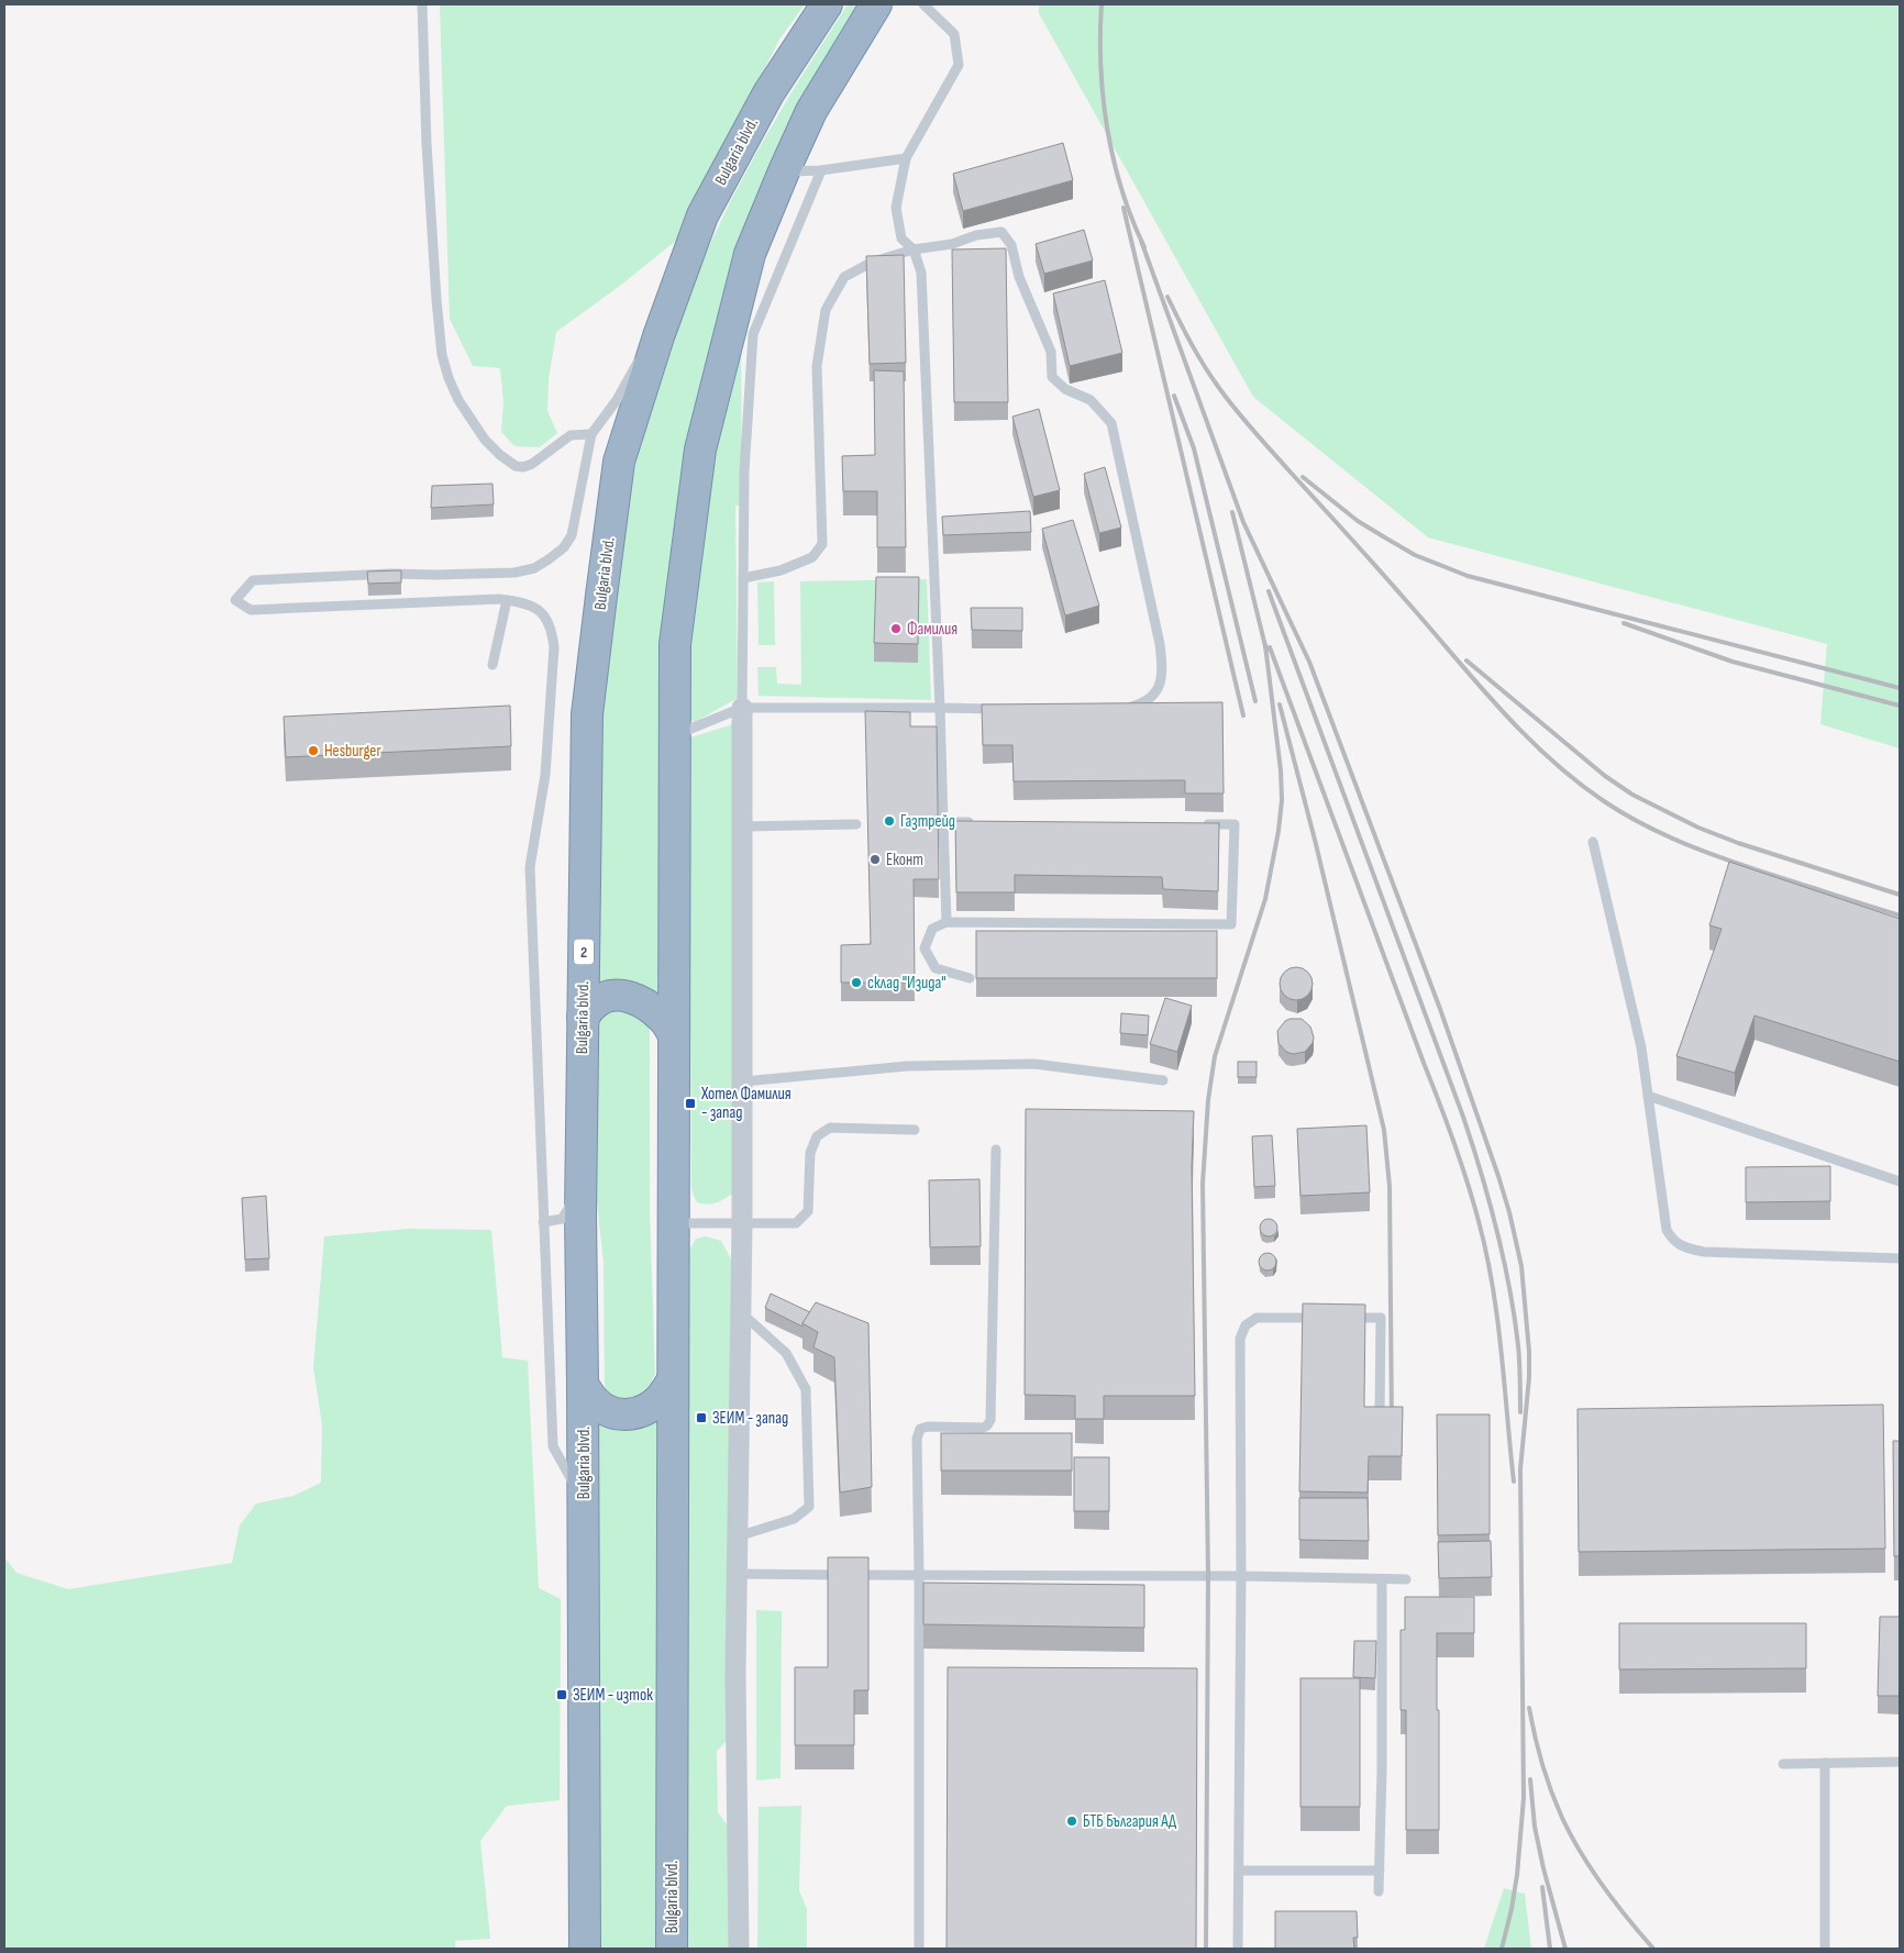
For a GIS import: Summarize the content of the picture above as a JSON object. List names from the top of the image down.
{
  "streets": {
    "highway": ["Bulgaria blvd.", "2"]
  },
  "places": {
    "other": [
      "Фамилия",
      "Hesburger",
      "Газтрейд",
      "Еконт",
      "склад \"Изида\"",
      "БТБ България АД"
    ],
    "transit": ["Хотел Фамилия - запад", "ЗЕИМ - запад", "ЗЕИМ - изток"]
  }
}
